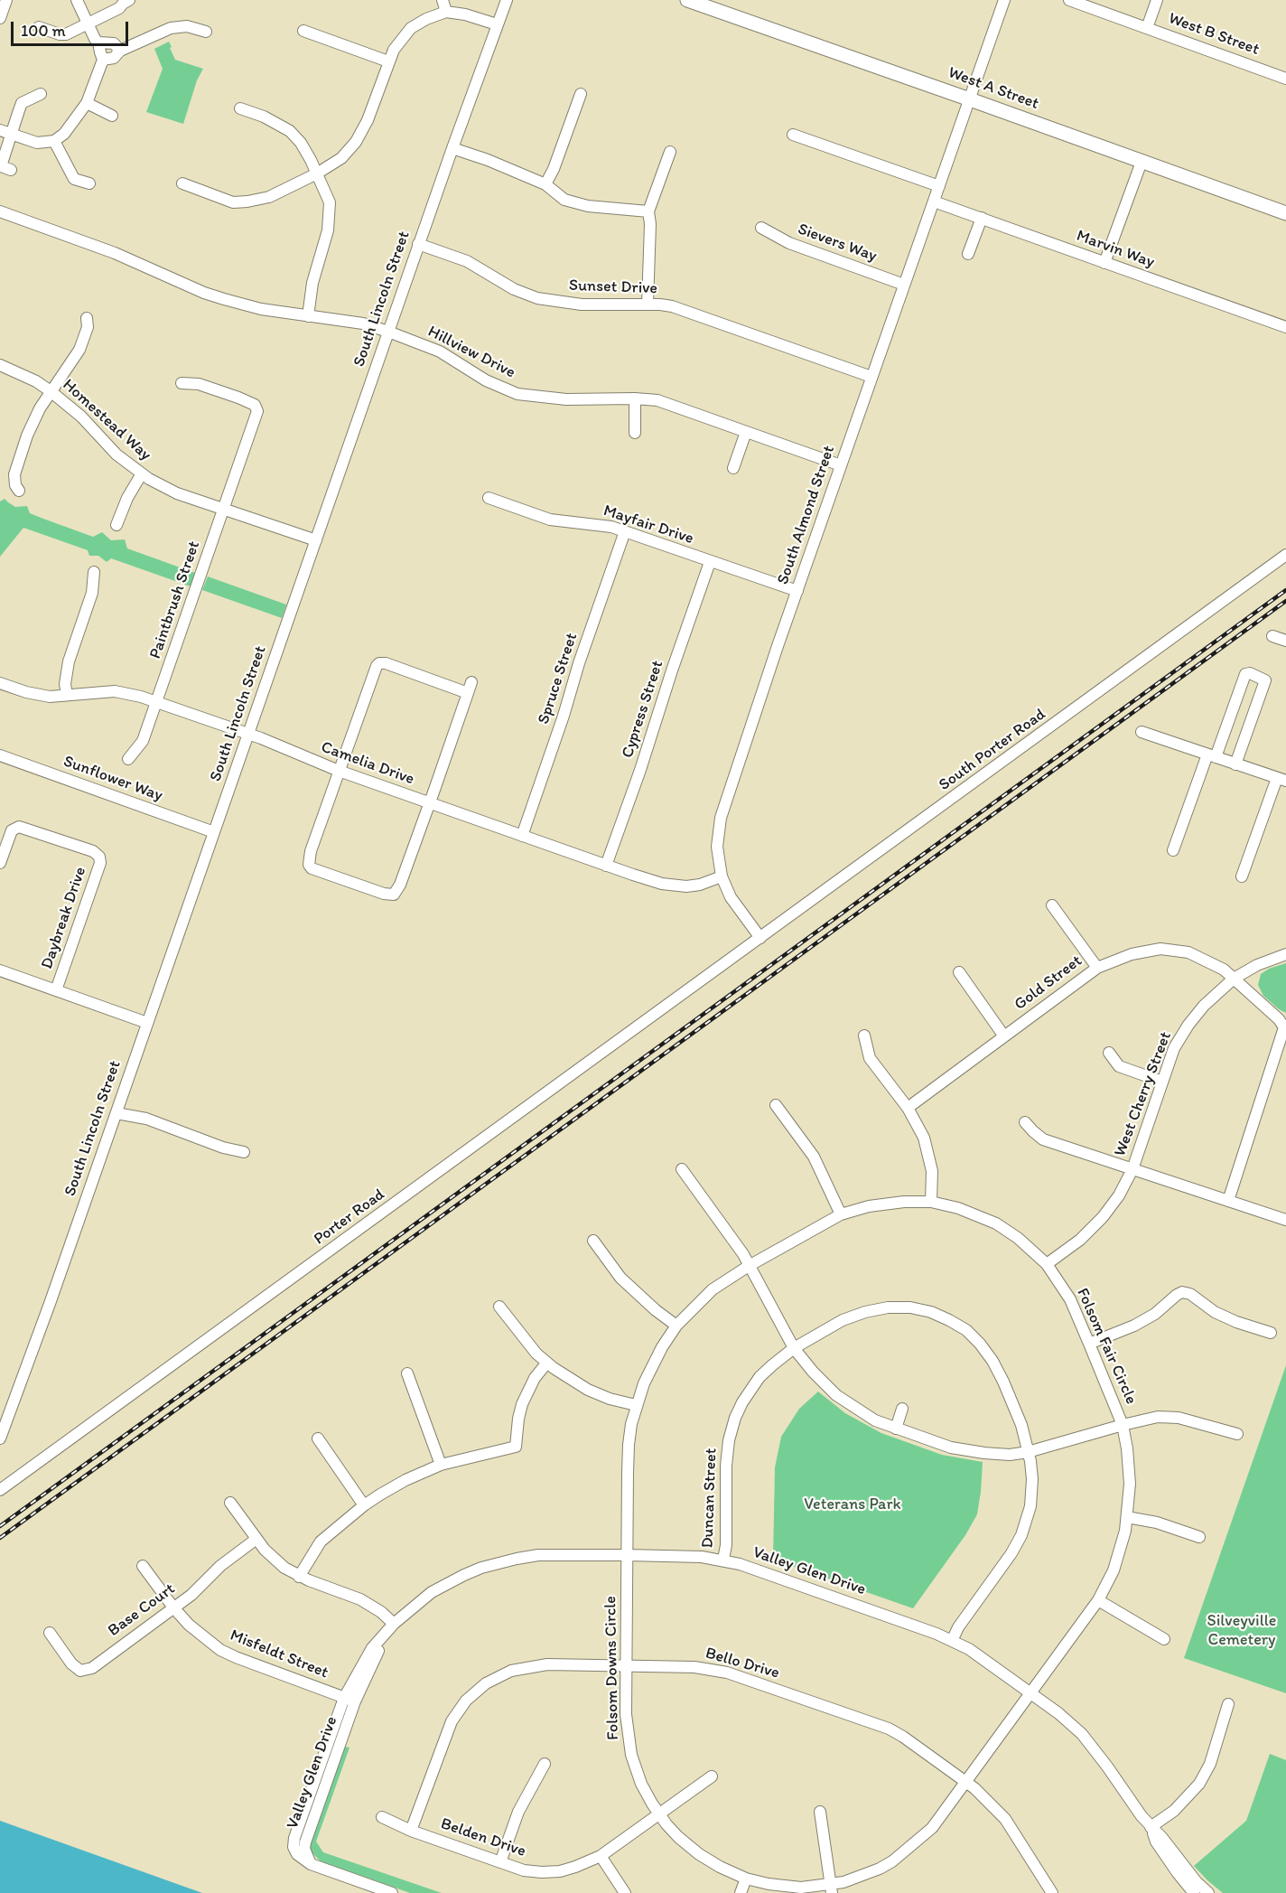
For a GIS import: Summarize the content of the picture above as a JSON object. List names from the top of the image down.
{
  "streets": {
    "main road": ["West A Street"],
    "street": [
      "West B Street",
      "Sievers Way",
      "Marvin Way",
      "Sunset Drive",
      "South Lincoln Street",
      "Hillview Drive",
      "Homestead Way",
      "South Almond Street",
      "Mayfair Drive",
      "Paintbrush Street",
      "Spruce Street",
      "Cypress Street",
      "South Porter Road",
      "Camelia Drive",
      "Sunflower Way",
      "Daybreak Drive",
      "Gold Street",
      "West Cherry Street",
      "Porter Road",
      "Folsom Fair Circle",
      "Duncan Street",
      "Valley Glen Drive",
      "Base Court",
      "Misfeldt Street",
      "Bello Drive",
      "Folsom Downs Circle",
      "Belden Drive"
    ]
  },
  "crossings": [
    ["West A Street", "South Almond Street"],
    ["Sievers Way", "South Almond Street"],
    ["Marvin Way", "South Almond Street"],
    ["Sunset Drive", "South Lincoln Street"],
    ["Sunset Drive", "South Almond Street"],
    ["South Lincoln Street", "Hillview Drive"],
    ["South Lincoln Street", "Homestead Way"],
    ["South Lincoln Street", "Camelia Drive"],
    ["South Lincoln Street", "Sunflower Way"],
    ["Hillview Drive", "South Almond Street"],
    ["Homestead Way", "Paintbrush Street"],
    ["South Almond Street", "Mayfair Drive"],
    ["South Almond Street", "South Porter Road"],
    ["South Almond Street", "Camelia Drive"],
    ["Mayfair Drive", "Spruce Street"],
    ["Mayfair Drive", "Cypress Street"],
    ["Paintbrush Street", "Camelia Drive"],
    ["Spruce Street", "Camelia Drive"],
    ["Cypress Street", "Camelia Drive"],
    ["South Porter Road", "Porter Road"],
    ["Gold Street", "West Cherry Street"],
    ["West Cherry Street", "Folsom Fair Circle"],
    ["Folsom Fair Circle", "Valley Glen Drive"],
    ["Folsom Fair Circle", "Folsom Downs Circle"],
    ["Duncan Street", "Valley Glen Drive"],
    ["Valley Glen Drive", "Misfeldt Street"],
    ["Valley Glen Drive", "Folsom Downs Circle"],
    ["Base Court", "Misfeldt Street"],
    ["Bello Drive", "Folsom Downs Circle"],
    ["Bello Drive", "Belden Drive"],
    ["Folsom Downs Circle", "Belden Drive"]
  ],
  "parks": ["Veterans Park", "Silveyville Cemetery"],
  "scale_bar": "100 m"
}
